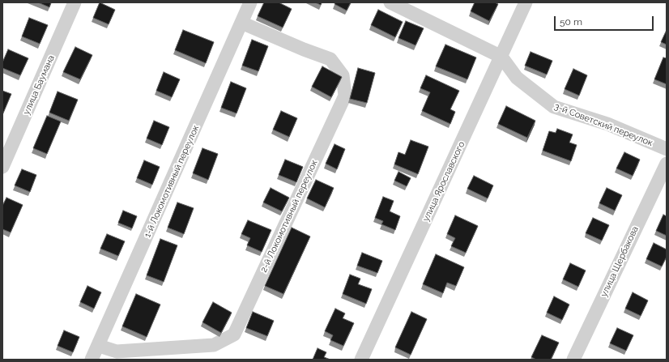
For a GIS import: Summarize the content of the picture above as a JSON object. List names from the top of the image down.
{
  "streets": {
    "street": [
      "улица Баумана",
      "3-й Советский переулок",
      "1-й Локомотивный переулок",
      "улица Ярославского",
      "2-й Локомотивный переулок",
      "улица Щербакова"
    ]
  },
  "crossings": [
    ["3-й Советский переулок", "улица Ярославского"],
    ["1-й Локомотивный переулок", "2-й Локомотивный переулок"]
  ],
  "scale_bar": "50 m"
}
